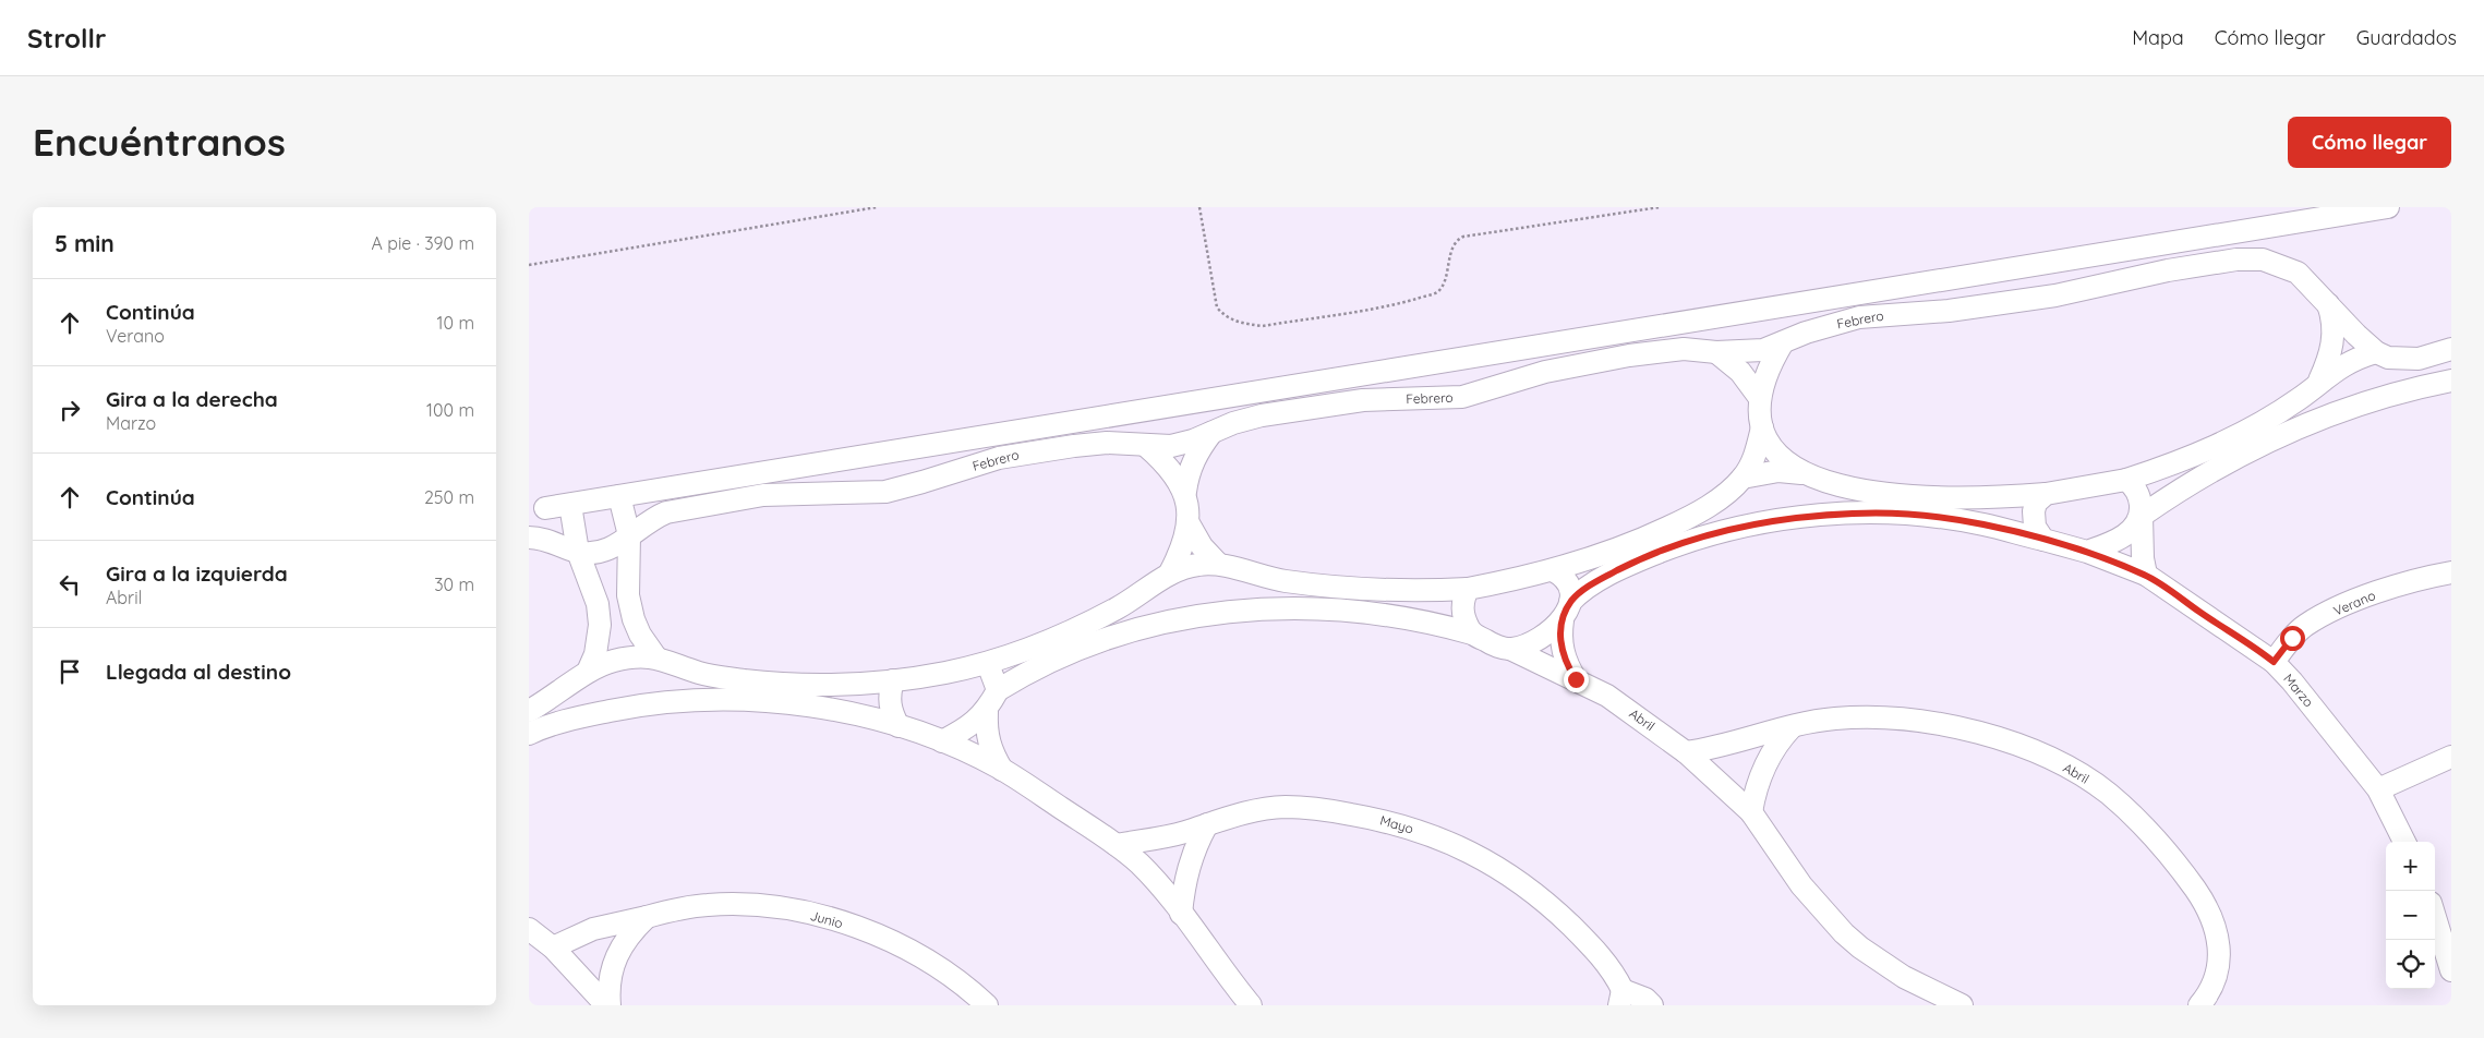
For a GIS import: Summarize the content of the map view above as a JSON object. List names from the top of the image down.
{
  "streets": {
    "street": [
      "Febrero",
      "Verano",
      "Marzo",
      "Abril",
      "Mayo",
      "Junio"
    ]
  },
  "crossings": [
    ["Verano", "Marzo"],
    ["Marzo", "Abril"]
  ],
  "page": {
    "header": "Strollr",
    "nav": ["Mapa", "Cómo llegar", "Guardados"],
    "buttons": "Cómo llegar",
    "title": "Encuéntranos",
    "heading": ["5 min", "A pie · 390 m"],
    "list": [
      ["Continúa", "Verano", "10 m"],
      ["Gira a la derecha", "Marzo", "100 m"],
      ["Continúa", "250 m"],
      ["Gira a la izquierda", "Abril", "30 m"],
      "Llegada al destino"
    ],
    "map_buttons": ["+", "−"]
  }
}
